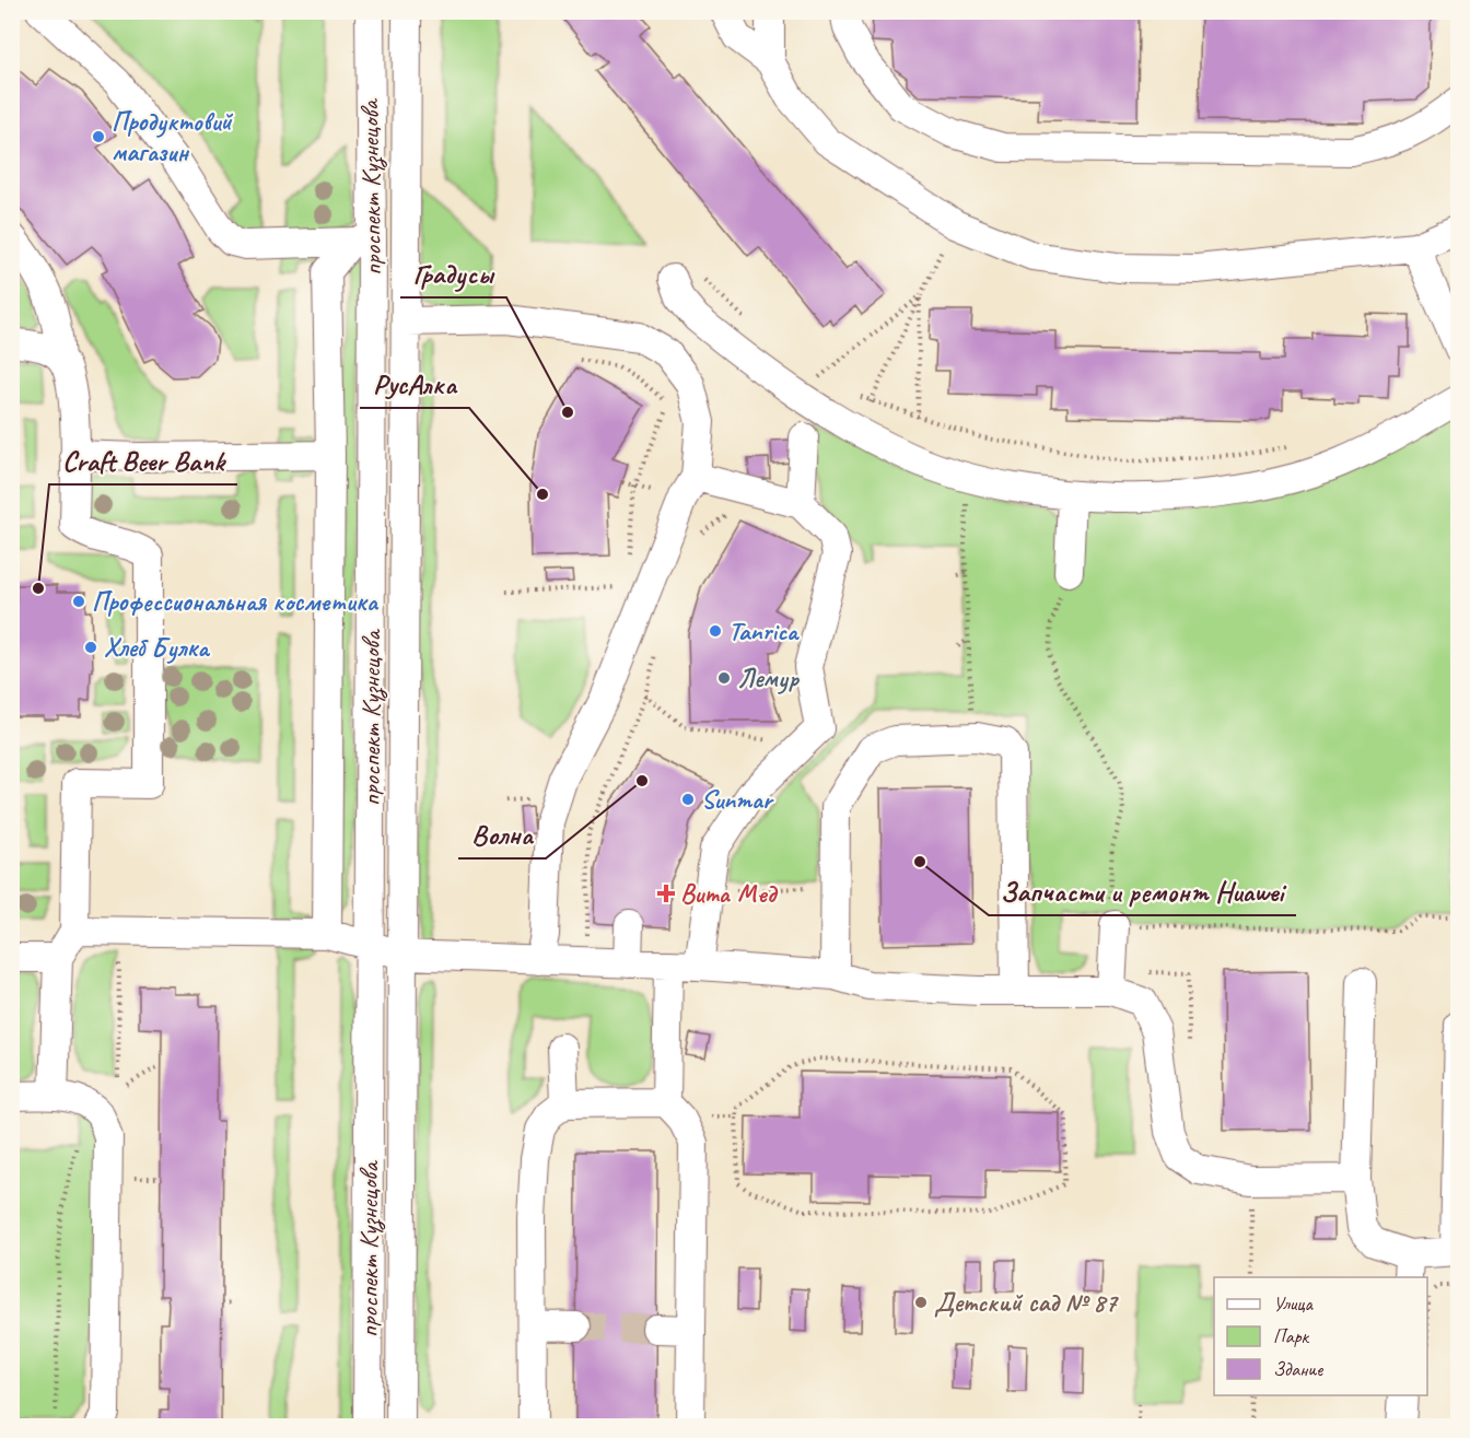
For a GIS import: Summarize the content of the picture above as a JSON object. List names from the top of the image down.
{
  "streets": {
    "street": ["проспект Кузнецова"]
  },
  "places": {
    "other": [
      "Продуктовий магазин",
      "Градусы",
      "РусАлка",
      "Craft Beer Bank",
      "Профессиональная косметика",
      "Tanrica",
      "Хлеб Булка",
      "Лемур",
      "Волна",
      "Sunmar",
      "Запчасти и ремонт Huawei",
      "Детский сад № 87"
    ],
    "health": ["Вита Мед"]
  },
  "legend": ["Улица", "Парк", "Здание"]
}
